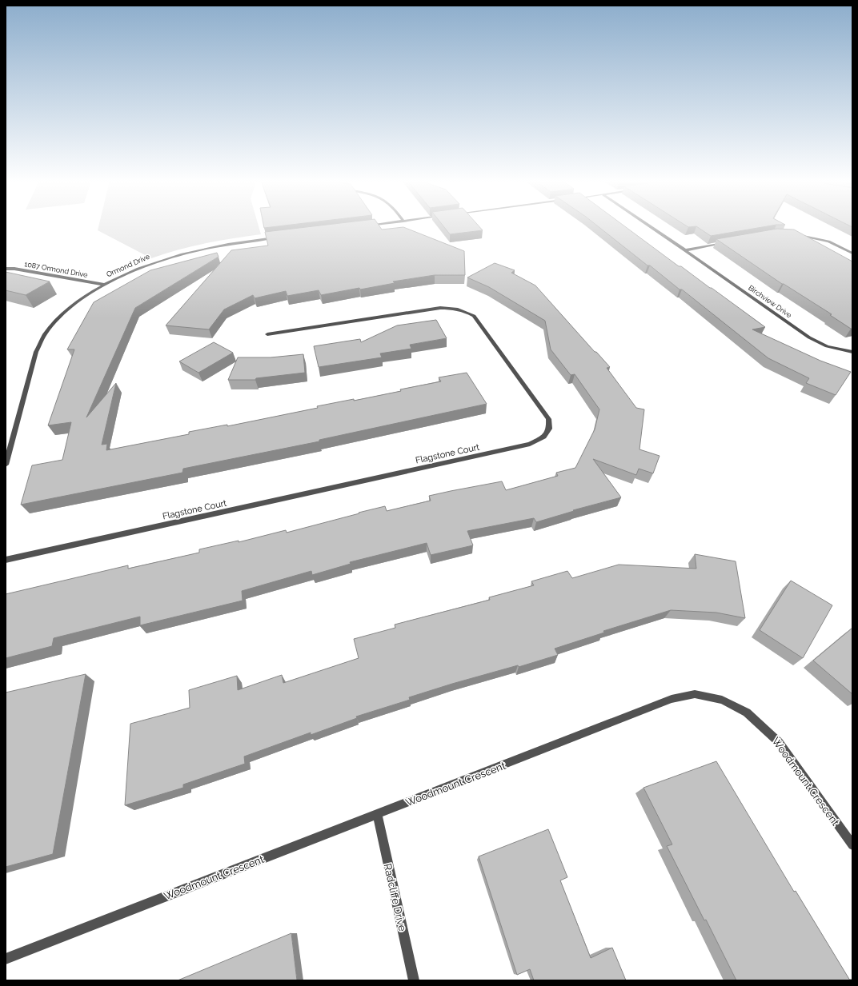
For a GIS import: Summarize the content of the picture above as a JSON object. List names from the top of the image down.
{
  "streets": {
    "street": [
      "Ormond Drive",
      "1087 Ormond Drive",
      "Birchview Drive",
      "Flagstone Court",
      "Woodmount Crescent",
      "Radcliffe Drive"
    ]
  },
  "crossings": [
    ["Ormond Drive", "1087 Ormond Drive"],
    ["Woodmount Crescent", "Radcliffe Drive"]
  ]
}
